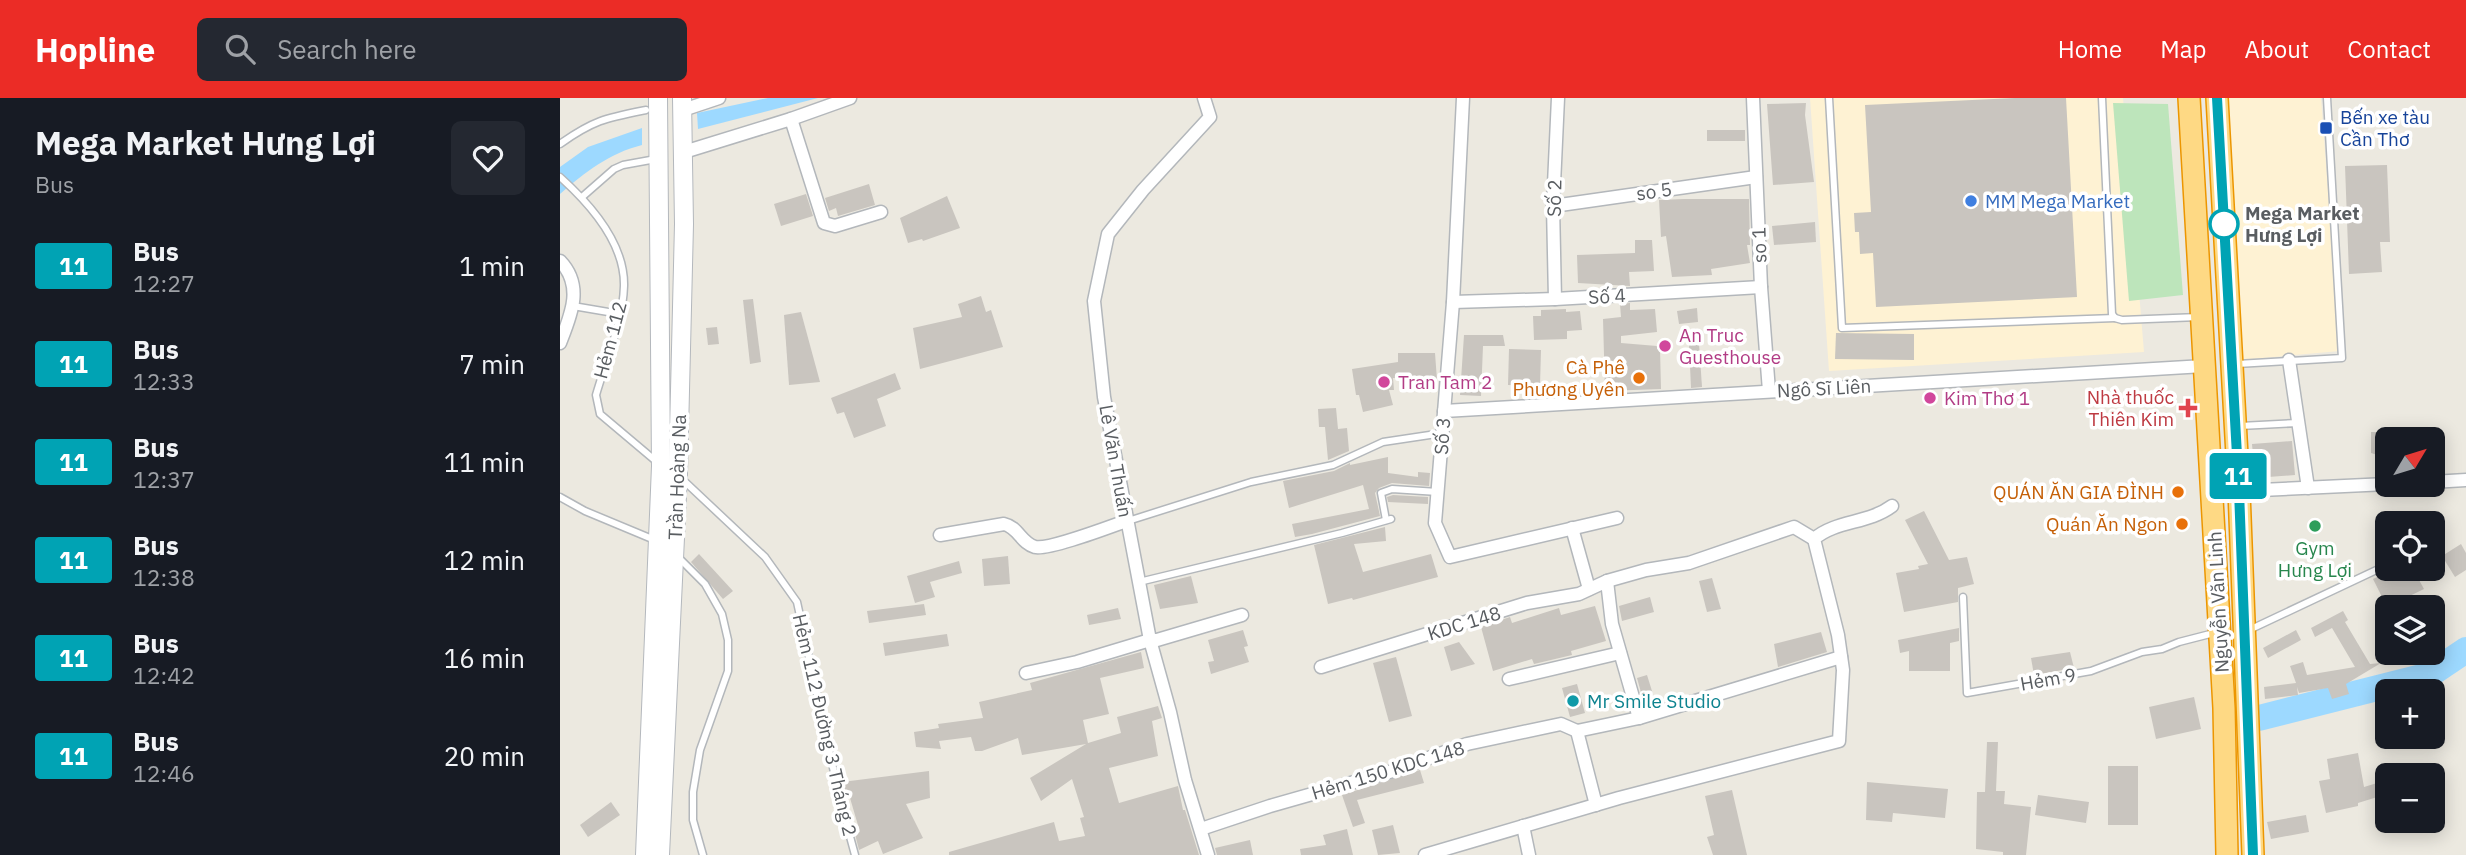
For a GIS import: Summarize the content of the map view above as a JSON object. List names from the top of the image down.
{
  "streets": {
    "highway": ["Nguyễn Văn Linh"],
    "main road": ["Trần Hoàng Na"],
    "street": [
      "so 5",
      "Số 2",
      "so 1",
      "Số 4",
      "Ngô Sĩ Liên",
      "Số 3",
      "Lê Văn Thuấn",
      "KDC 148",
      "Hẻm 150 KDC 148"
    ],
    "lane": ["Hẻm 112", "Hẻm 9", "Hẻm 112 Đường 3 Tháng 2"]
  },
  "crossings": [
    ["so 5", "Số 2"],
    ["so 5", "so 1"],
    ["Số 2", "Số 4"],
    ["so 1", "Số 4"],
    ["so 1", "Ngô Sĩ Liên"],
    ["Số 4", "Số 3"],
    ["Hẻm 112", "Trần Hoàng Na"],
    ["Hẻm 112", "Hẻm 112 Đường 3 Tháng 2"],
    ["Ngô Sĩ Liên", "Số 3"],
    ["Ngô Sĩ Liên", "Nguyễn Văn Linh"],
    ["Lê Văn Thuấn", "Hẻm 150 KDC 148"],
    ["Trần Hoàng Na", "Hẻm 112 Đường 3 Tháng 2"],
    ["Nguyễn Văn Linh", "Hẻm 9"]
  ],
  "places": {
    "transit": ["Bến xe tàu Cần Thơ"],
    "other": [
      "MM Mega Market",
      "Mega Market Hưng Lợi",
      "An Truc Guesthouse",
      "Cà Phê Phương Uyên",
      "Tran Tam 2",
      "Kim Thơ 1",
      "QUÁN ĂN GIA ĐÌNH",
      "Quán Ăn Ngon",
      "Gym Hưng Lợi",
      "Mr Smile Studio"
    ],
    "health": ["Nhà thuốc Thiên Kim"]
  },
  "lines": ["bus line 11"],
  "north": "top right",
  "page": {
    "header": "Hopline",
    "search": "Search here",
    "nav": [
      "Home",
      "Map",
      "About",
      "Contact"
    ],
    "heading": ["Mega Market Hưng Lợi", "Bus"],
    "on_map": "11",
    "list": [
      {
        "mark": "11",
        "name": "Bus",
        "note": "12:27",
        "value": "1 min"
      },
      {
        "mark": "11",
        "name": "Bus",
        "note": "12:33",
        "value": "7 min"
      },
      {
        "mark": "11",
        "name": "Bus",
        "note": "12:37",
        "value": "11 min"
      },
      {
        "mark": "11",
        "name": "Bus",
        "note": "12:38",
        "value": "12 min"
      },
      {
        "mark": "11",
        "name": "Bus",
        "note": "12:42",
        "value": "16 min"
      },
      {
        "mark": "11",
        "name": "Bus",
        "note": "12:46",
        "value": "20 min"
      }
    ],
    "map_buttons": ["+", "−"]
  }
}
